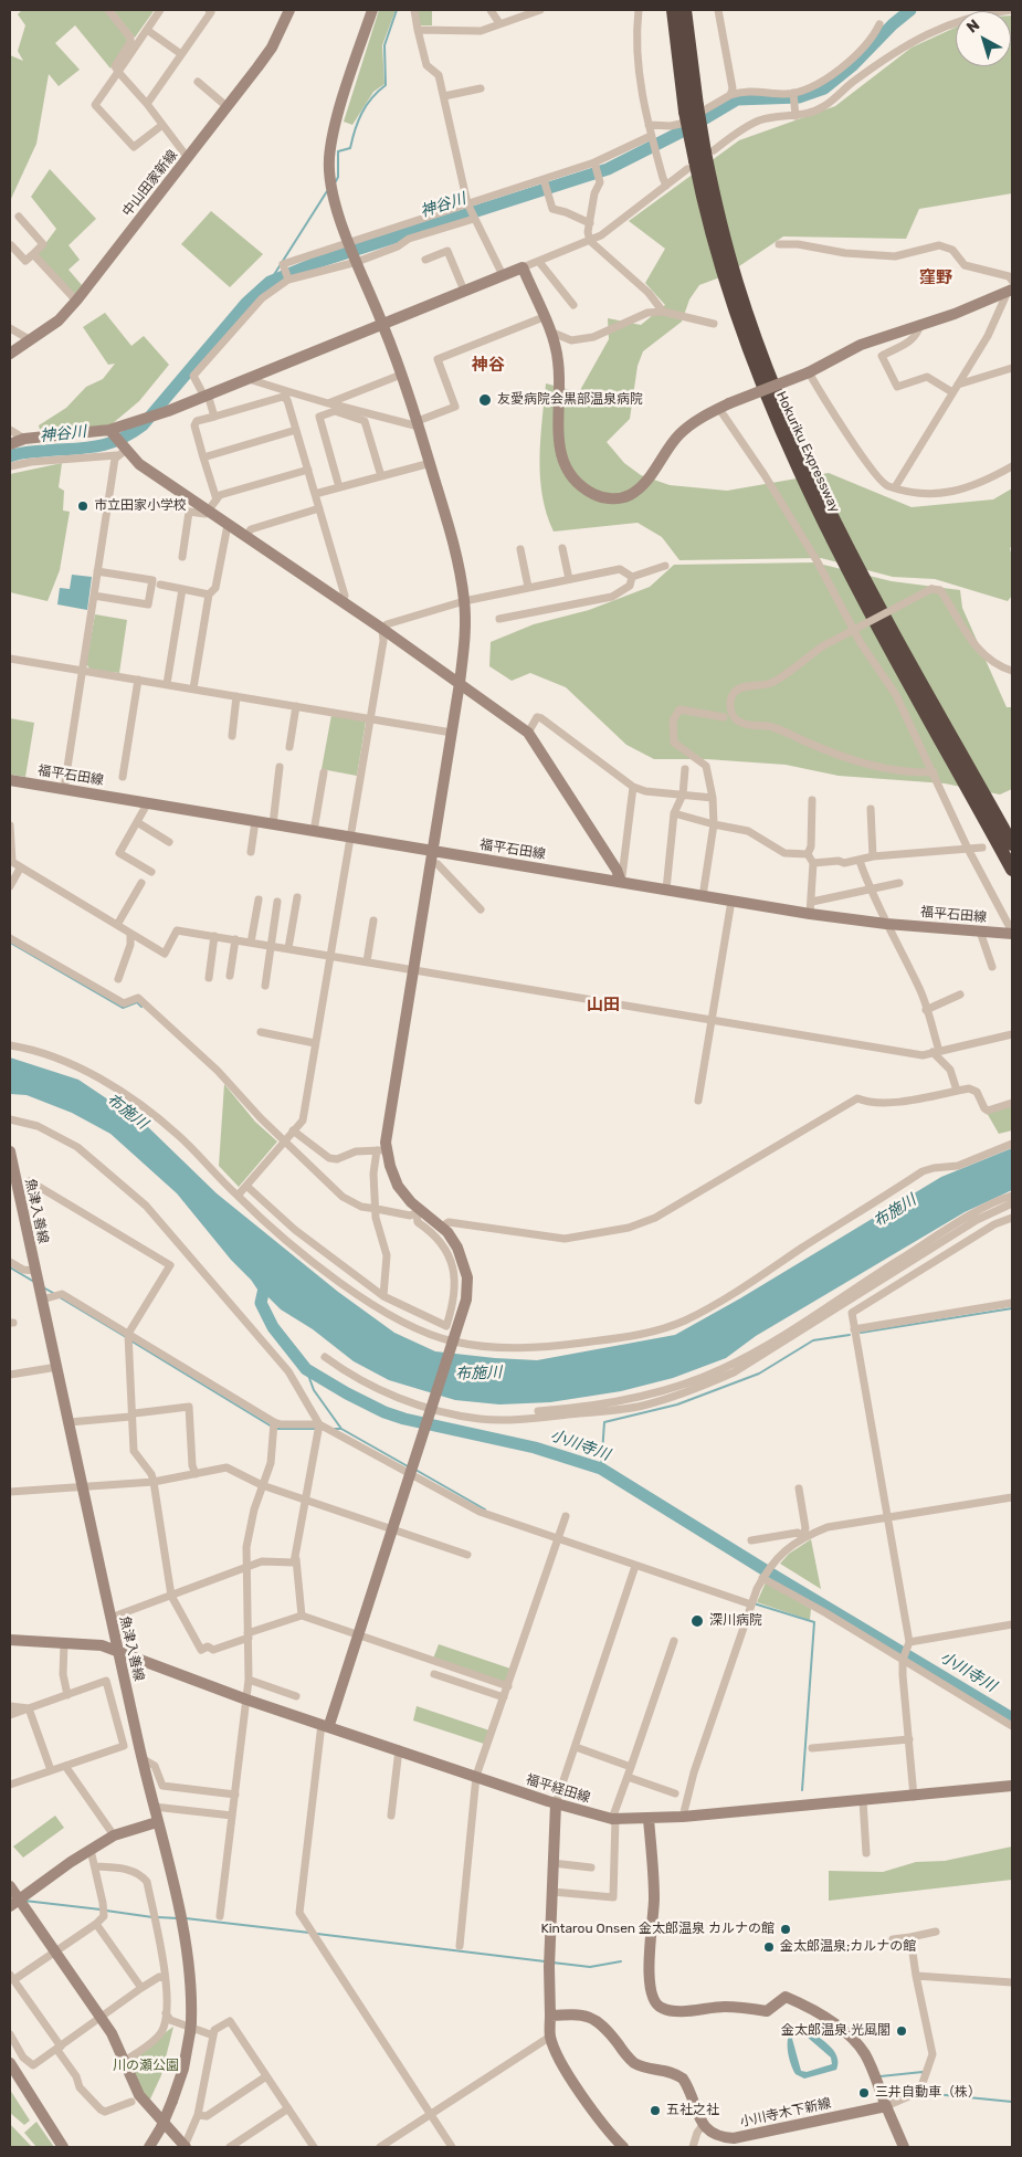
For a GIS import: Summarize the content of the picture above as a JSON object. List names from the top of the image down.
{
  "streets": {
    "highway": ["Hokuriku Expressway"],
    "street": [
      "中山田家新線",
      "福平石田線",
      "魚津入善線",
      "福平経田線",
      "小川寺木下新線"
    ]
  },
  "crossings": [
    ["魚津入善線", "福平経田線"]
  ],
  "districts": ["窪野", "神谷", "山田"],
  "water": ["神谷川", "布施川", "小川寺川"],
  "parks": ["川の瀬公園"],
  "places": [
    "友愛病院会黒部温泉病院",
    "市立田家小学校",
    "深川病院",
    "Kintarou Onsen 金太郎温泉 カルナの館",
    "金太郎温泉;カルナの館",
    "金太郎温泉 光風閣",
    "三井自動車（株）",
    "五社之社"
  ],
  "north": "top left"
}
